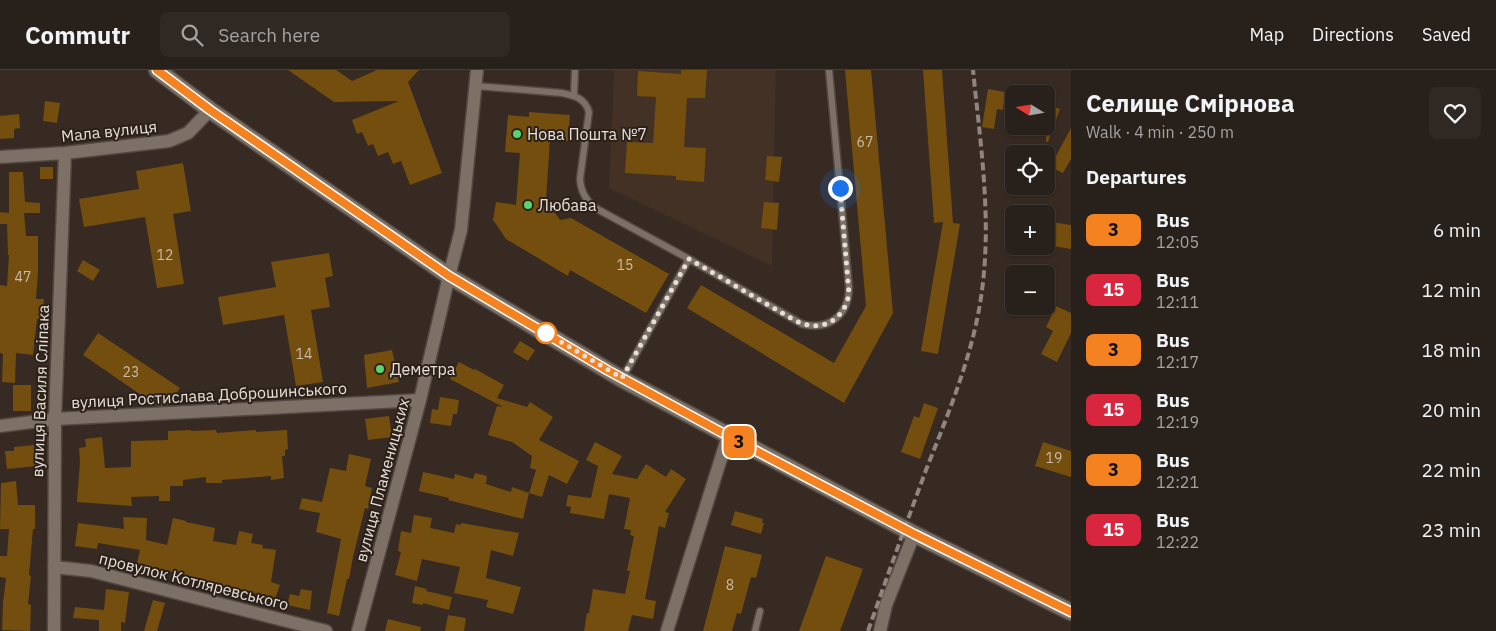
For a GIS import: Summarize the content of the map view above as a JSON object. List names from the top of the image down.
{
  "streets": {
    "street": [
      "Мала вулиця",
      "вулиця Василя Сліпака",
      "вулиця Ростислава Доброшинського",
      "вулиця Пламеницьких",
      "провулок Котляревського"
    ]
  },
  "crossings": [
    ["Мала вулиця", "вулиця Василя Сліпака"],
    ["вулиця Василя Сліпака", "вулиця Ростислава Доброшинського"],
    ["вулиця Василя Сліпака", "провулок Котляревського"],
    ["вулиця Ростислава Доброшинського", "вулиця Пламеницьких"]
  ],
  "places": ["Нова Пошта №7", "Любава", "Деметра"],
  "lines": ["bus line 3"],
  "house_numbers": [
    "67",
    "12",
    "15",
    "47",
    "14",
    "23",
    "19",
    "8"
  ],
  "north": "left",
  "page": {
    "header": "Commutr",
    "search": "Search here",
    "nav": ["Map", "Directions", "Saved"],
    "on_map": "3",
    "heading": [
      ["Селище Смірнова", "Walk · 4 min · 250 m"],
      "Departures"
    ],
    "map_buttons": ["+", "−"],
    "list": [
      {
        "mark": "3",
        "name": "Bus",
        "note": "12:05",
        "value": "6 min"
      },
      {
        "mark": "15",
        "name": "Bus",
        "note": "12:11",
        "value": "12 min"
      },
      {
        "mark": "3",
        "name": "Bus",
        "note": "12:17",
        "value": "18 min"
      },
      {
        "mark": "15",
        "name": "Bus",
        "note": "12:19",
        "value": "20 min"
      },
      {
        "mark": "3",
        "name": "Bus",
        "note": "12:21",
        "value": "22 min"
      },
      {
        "mark": "15",
        "name": "Bus",
        "note": "12:22",
        "value": "23 min"
      }
    ]
  }
}
